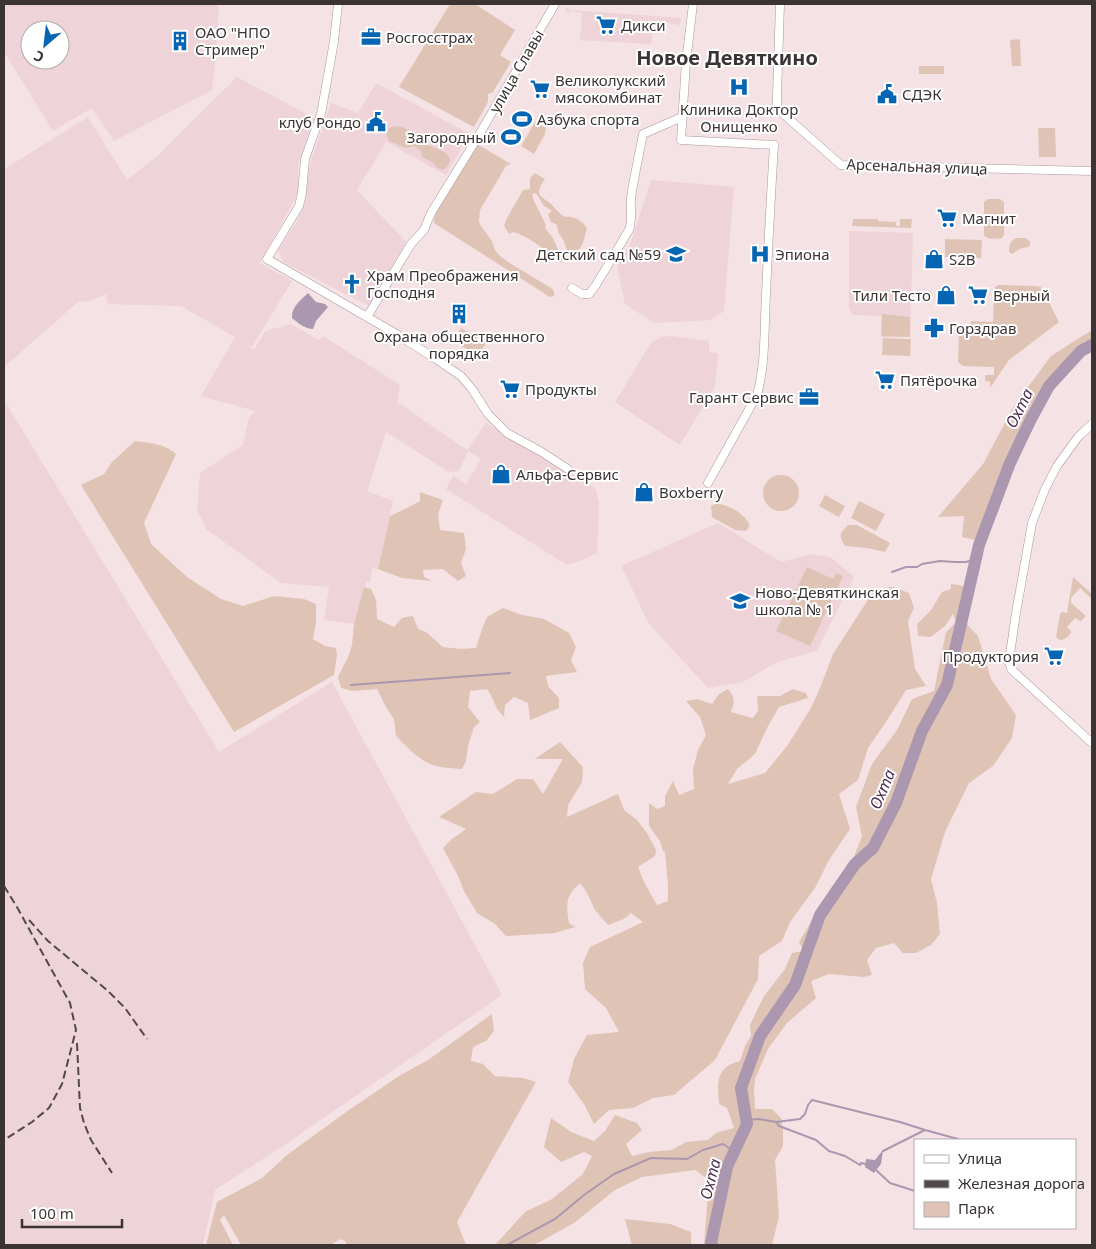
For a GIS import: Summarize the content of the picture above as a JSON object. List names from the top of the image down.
{
  "streets": {
    "street": ["улица Славы", "Арсенальная улица"]
  },
  "districts": ["Новое Девяткино"],
  "water": ["Охта"],
  "places": {
    "supermarket": [
      "Дикси",
      "Великолукский мясокомбинат",
      "Магнит",
      "Верный",
      "Пятёрочка",
      "Продукты",
      "Продуктория"
    ],
    "office": ["Росгосстрах", "Гарант Сервис"],
    "building": ["ОАО \"НПО Стример\"", "Охрана общественного порядка"],
    "hospital": ["Клиника Доктор Онищенко", "Эпиона"],
    "public building": ["СДЭК", "клуб Рондо"],
    "sports": ["Азбука спорта", "Загородный"],
    "school or university": ["Детский сад №59", "Ново-Девяткинская школа № 1"],
    "shop": [
      "S2B",
      "Тили Тесто",
      "Альфа-Сервис",
      "Boxberry"
    ],
    "church": ["Храм Преображения Господня"],
    "pharmacy": ["Горздрав"]
  },
  "legend": ["Улица", "Железная дорога", "Парк"],
  "scale_bar": "100 m",
  "north": "bottom left"
}
